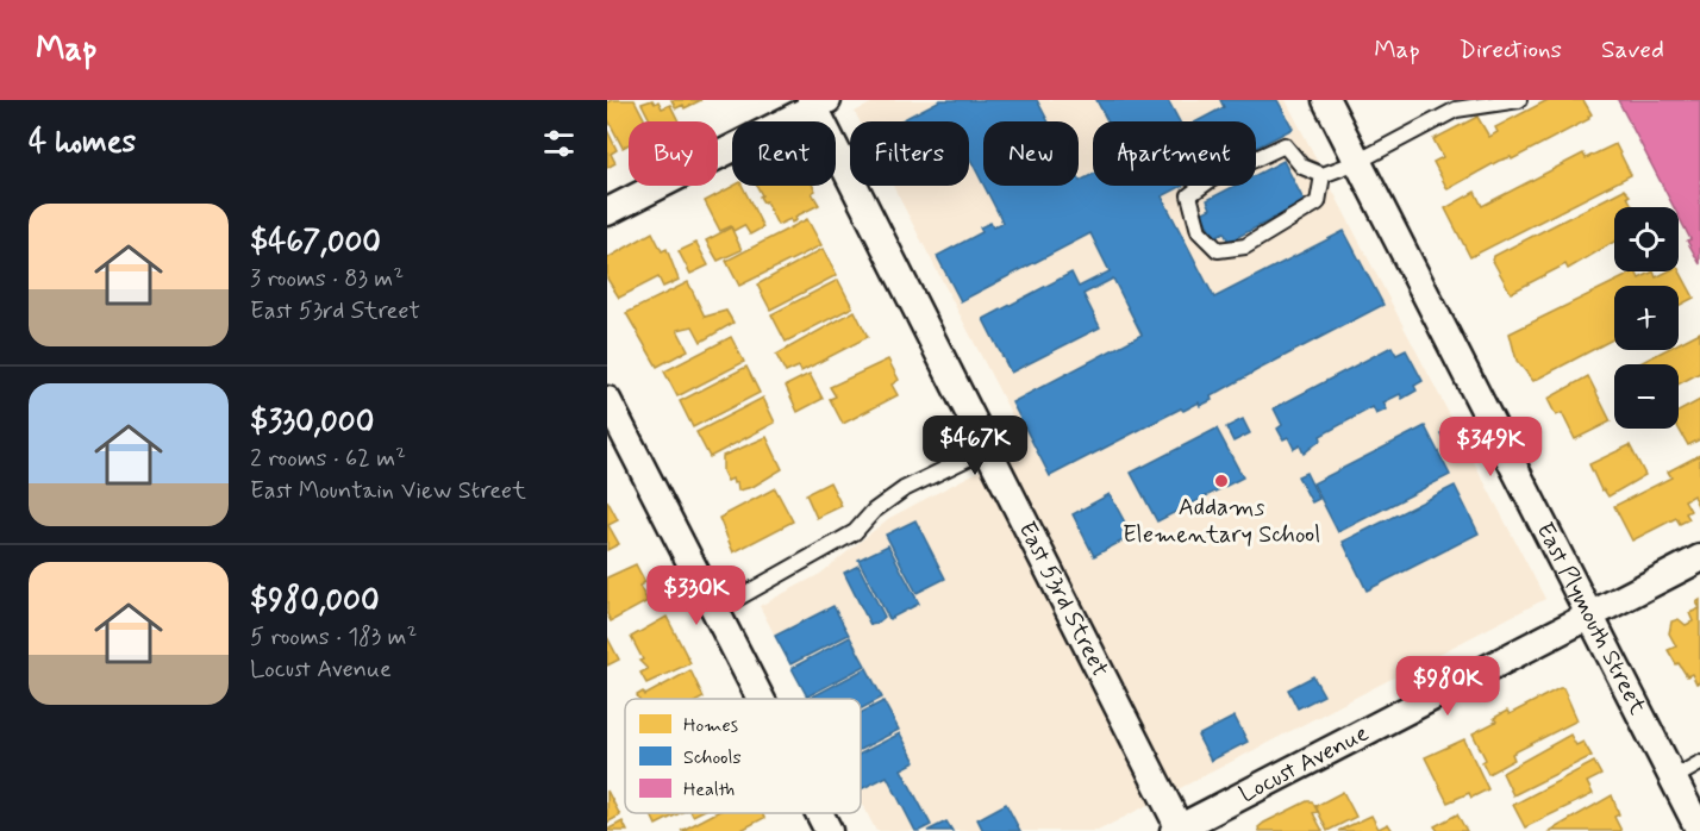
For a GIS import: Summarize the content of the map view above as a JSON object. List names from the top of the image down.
{
  "streets": {
    "street": ["East 53rd Street", "East Plymouth Street", "Locust Avenue"]
  },
  "crossings": [
    ["East 53rd Street", "Locust Avenue"],
    ["East Plymouth Street", "Locust Avenue"]
  ],
  "places": ["Addams Elementary School"],
  "legend": ["Homes", "Schools", "Health"],
  "page": {
    "header": "Map",
    "nav": ["Map", "Directions", "Saved"],
    "heading": "4 homes",
    "chip": [
      "Buy",
      "Rent",
      "Filters",
      "New",
      "Apartment"
    ],
    "list": [
      {
        "name": "$467,000",
        "note": "3 rooms · 83 m² · East 53rd Street"
      },
      {
        "name": "$330,000",
        "note": "2 rooms · 62 m² · East Mountain View Street"
      },
      {
        "name": "$980,000",
        "note": "5 rooms · 183 m² · Locust Avenue"
      }
    ],
    "map_buttons": ["+", "−"],
    "price": [
      "$467K",
      "$349K",
      "$330K",
      "$980K"
    ]
  }
}
